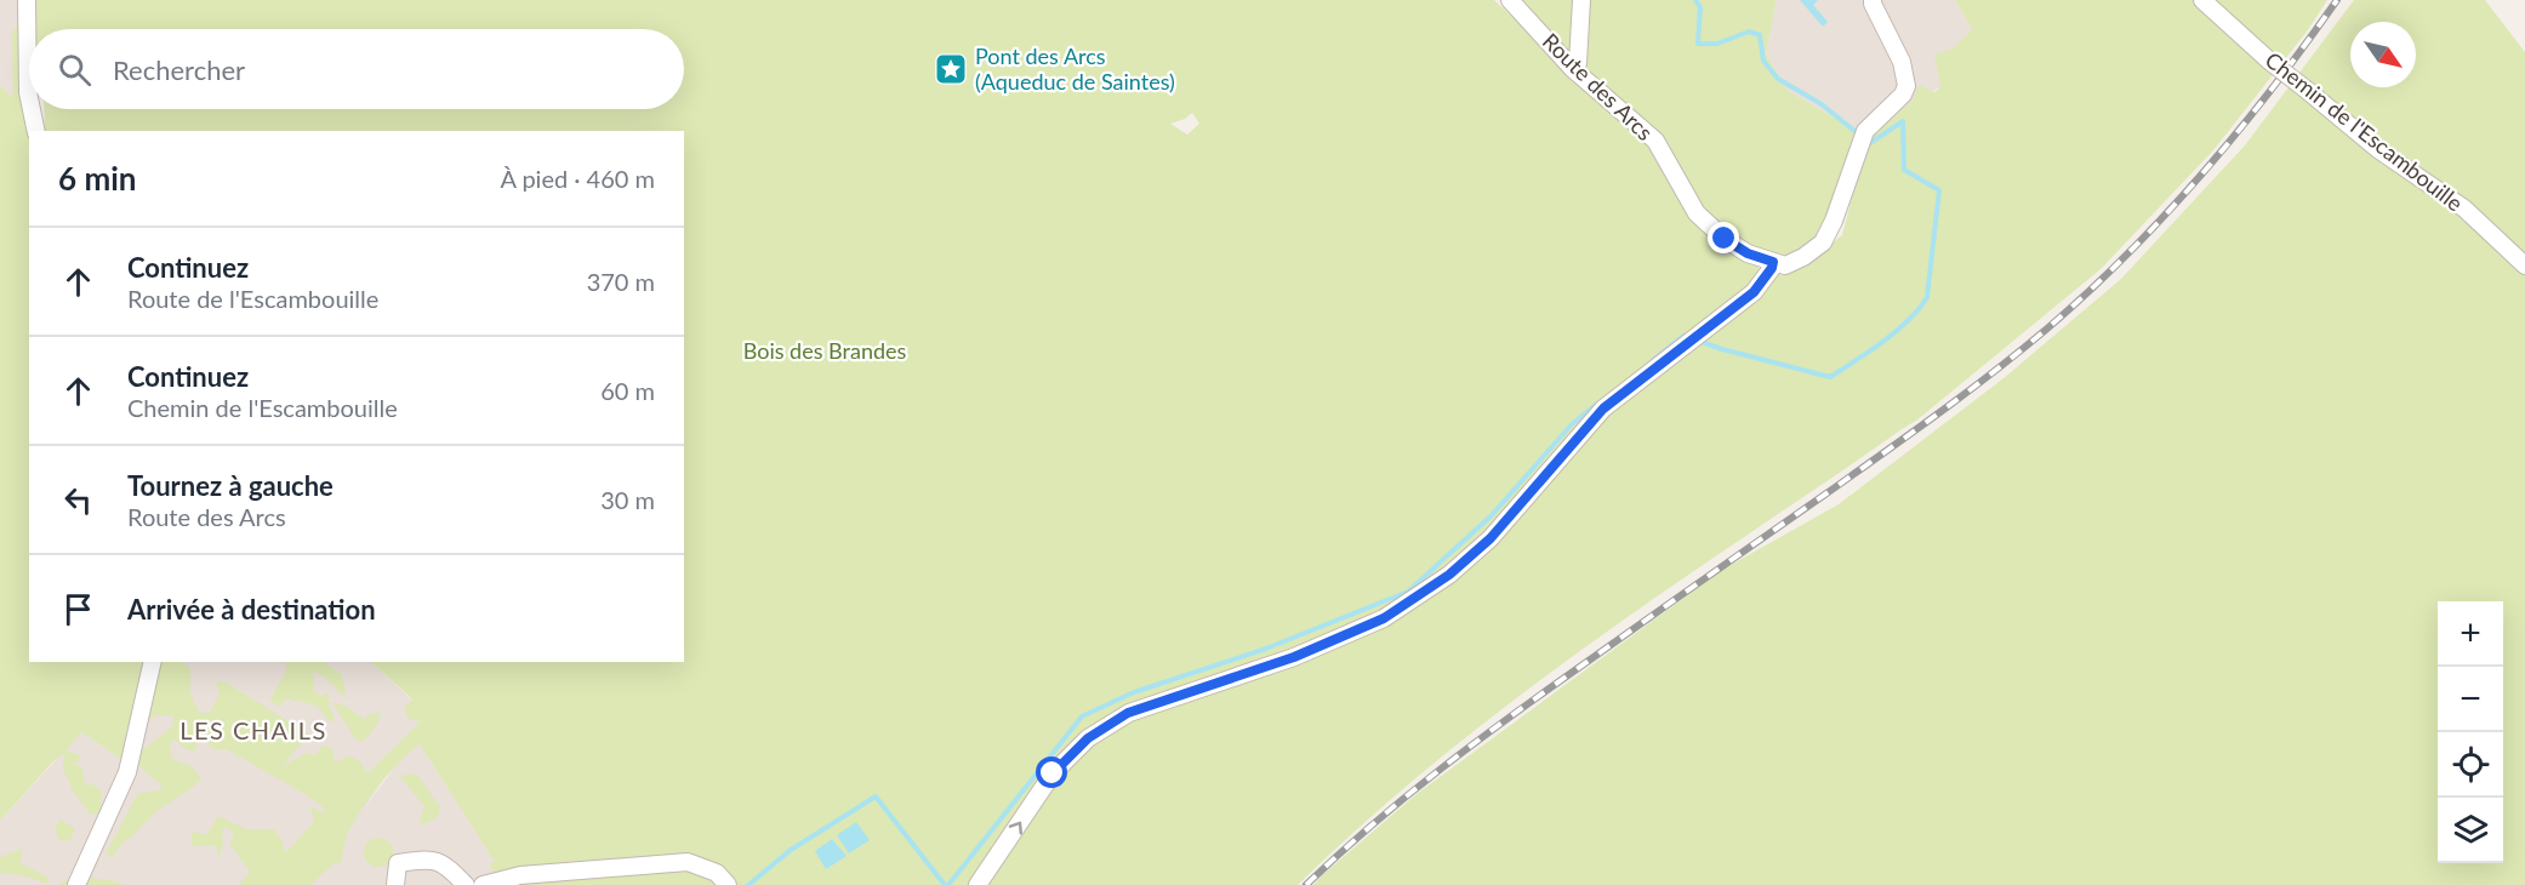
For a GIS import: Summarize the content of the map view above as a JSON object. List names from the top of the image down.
{
  "streets": {
    "street": ["Route des Arcs", "Chemin de l'Escambouille"]
  },
  "districts": ["LES CHAILS"],
  "parks": ["Bois des Brandes"],
  "places": {
    "place": ["Pont des Arcs (Aqueduc de Saintes)"]
  },
  "north": "bottom right",
  "page": {
    "search": "Rechercher",
    "heading": ["6 min", "À pied · 460 m"],
    "list": [
      ["Continuez", "Route de l'Escambouille", "370 m"],
      ["Continuez", "Chemin de l'Escambouille", "60 m"],
      ["Tournez à gauche", "Route des Arcs", "30 m"],
      "Arrivée à destination"
    ],
    "map_buttons": ["+", "−"]
  }
}
